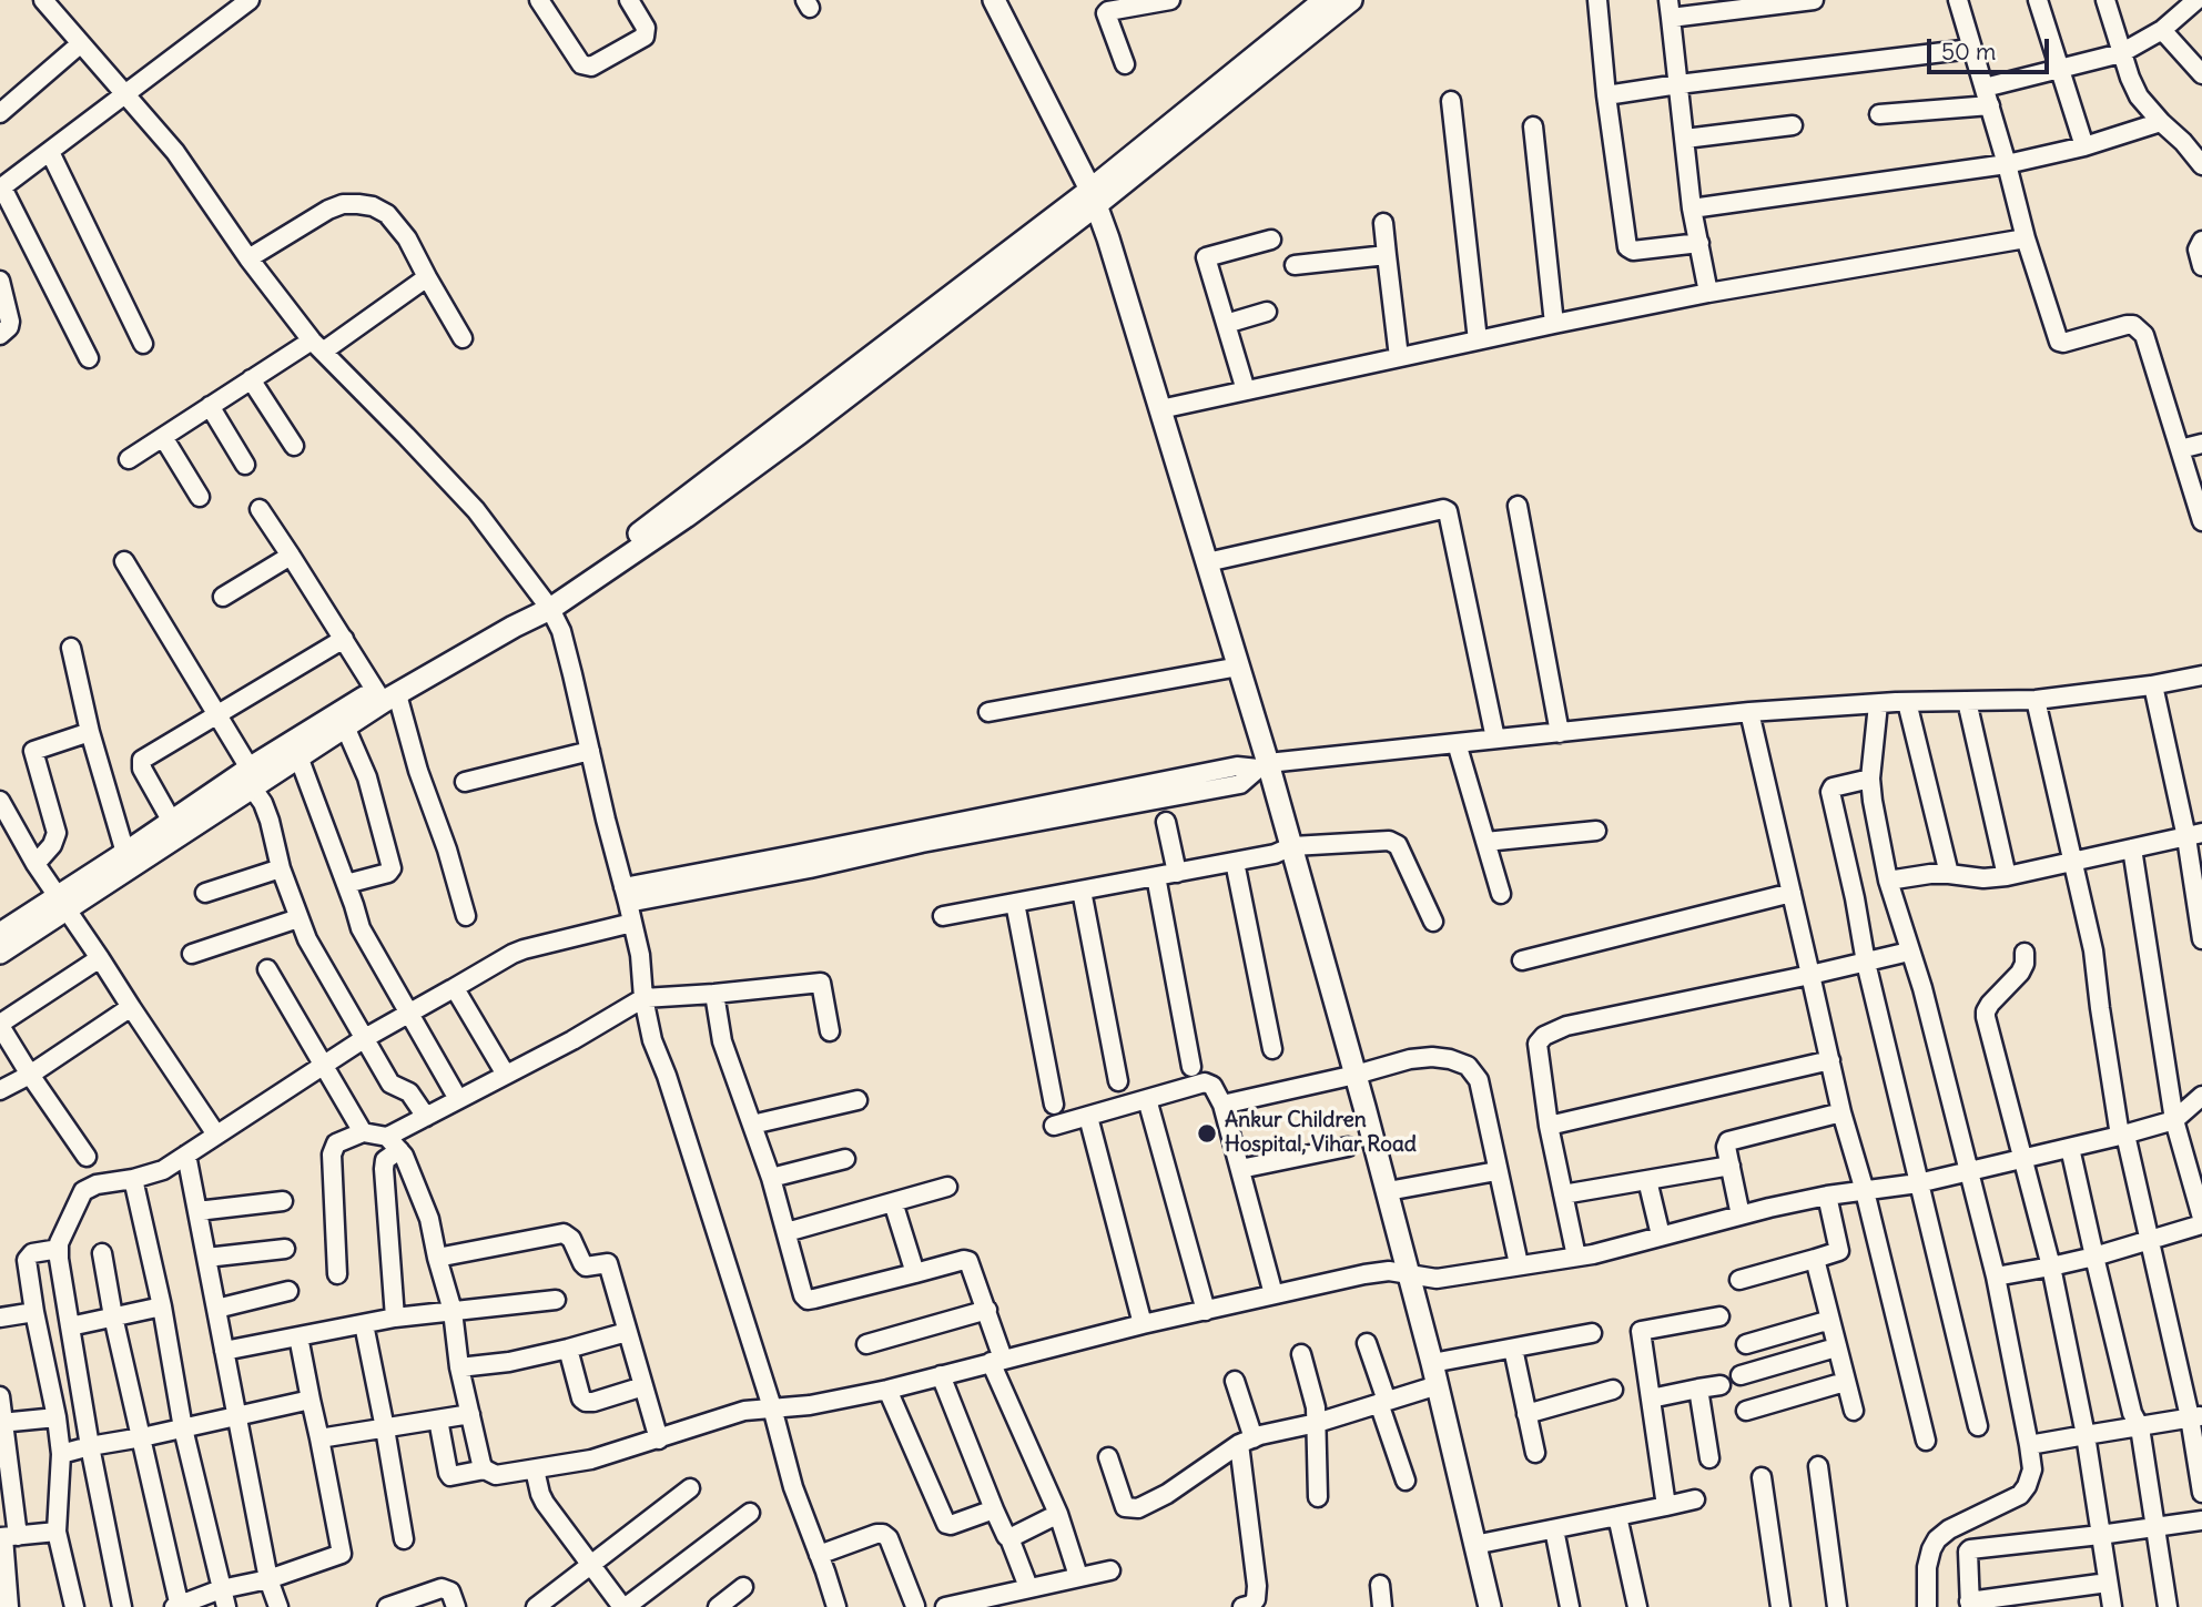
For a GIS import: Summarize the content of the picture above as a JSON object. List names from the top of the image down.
{
  "places": ["Ankur Children Hospital, Vihar Road"],
  "scale_bar": "50 m"
}
